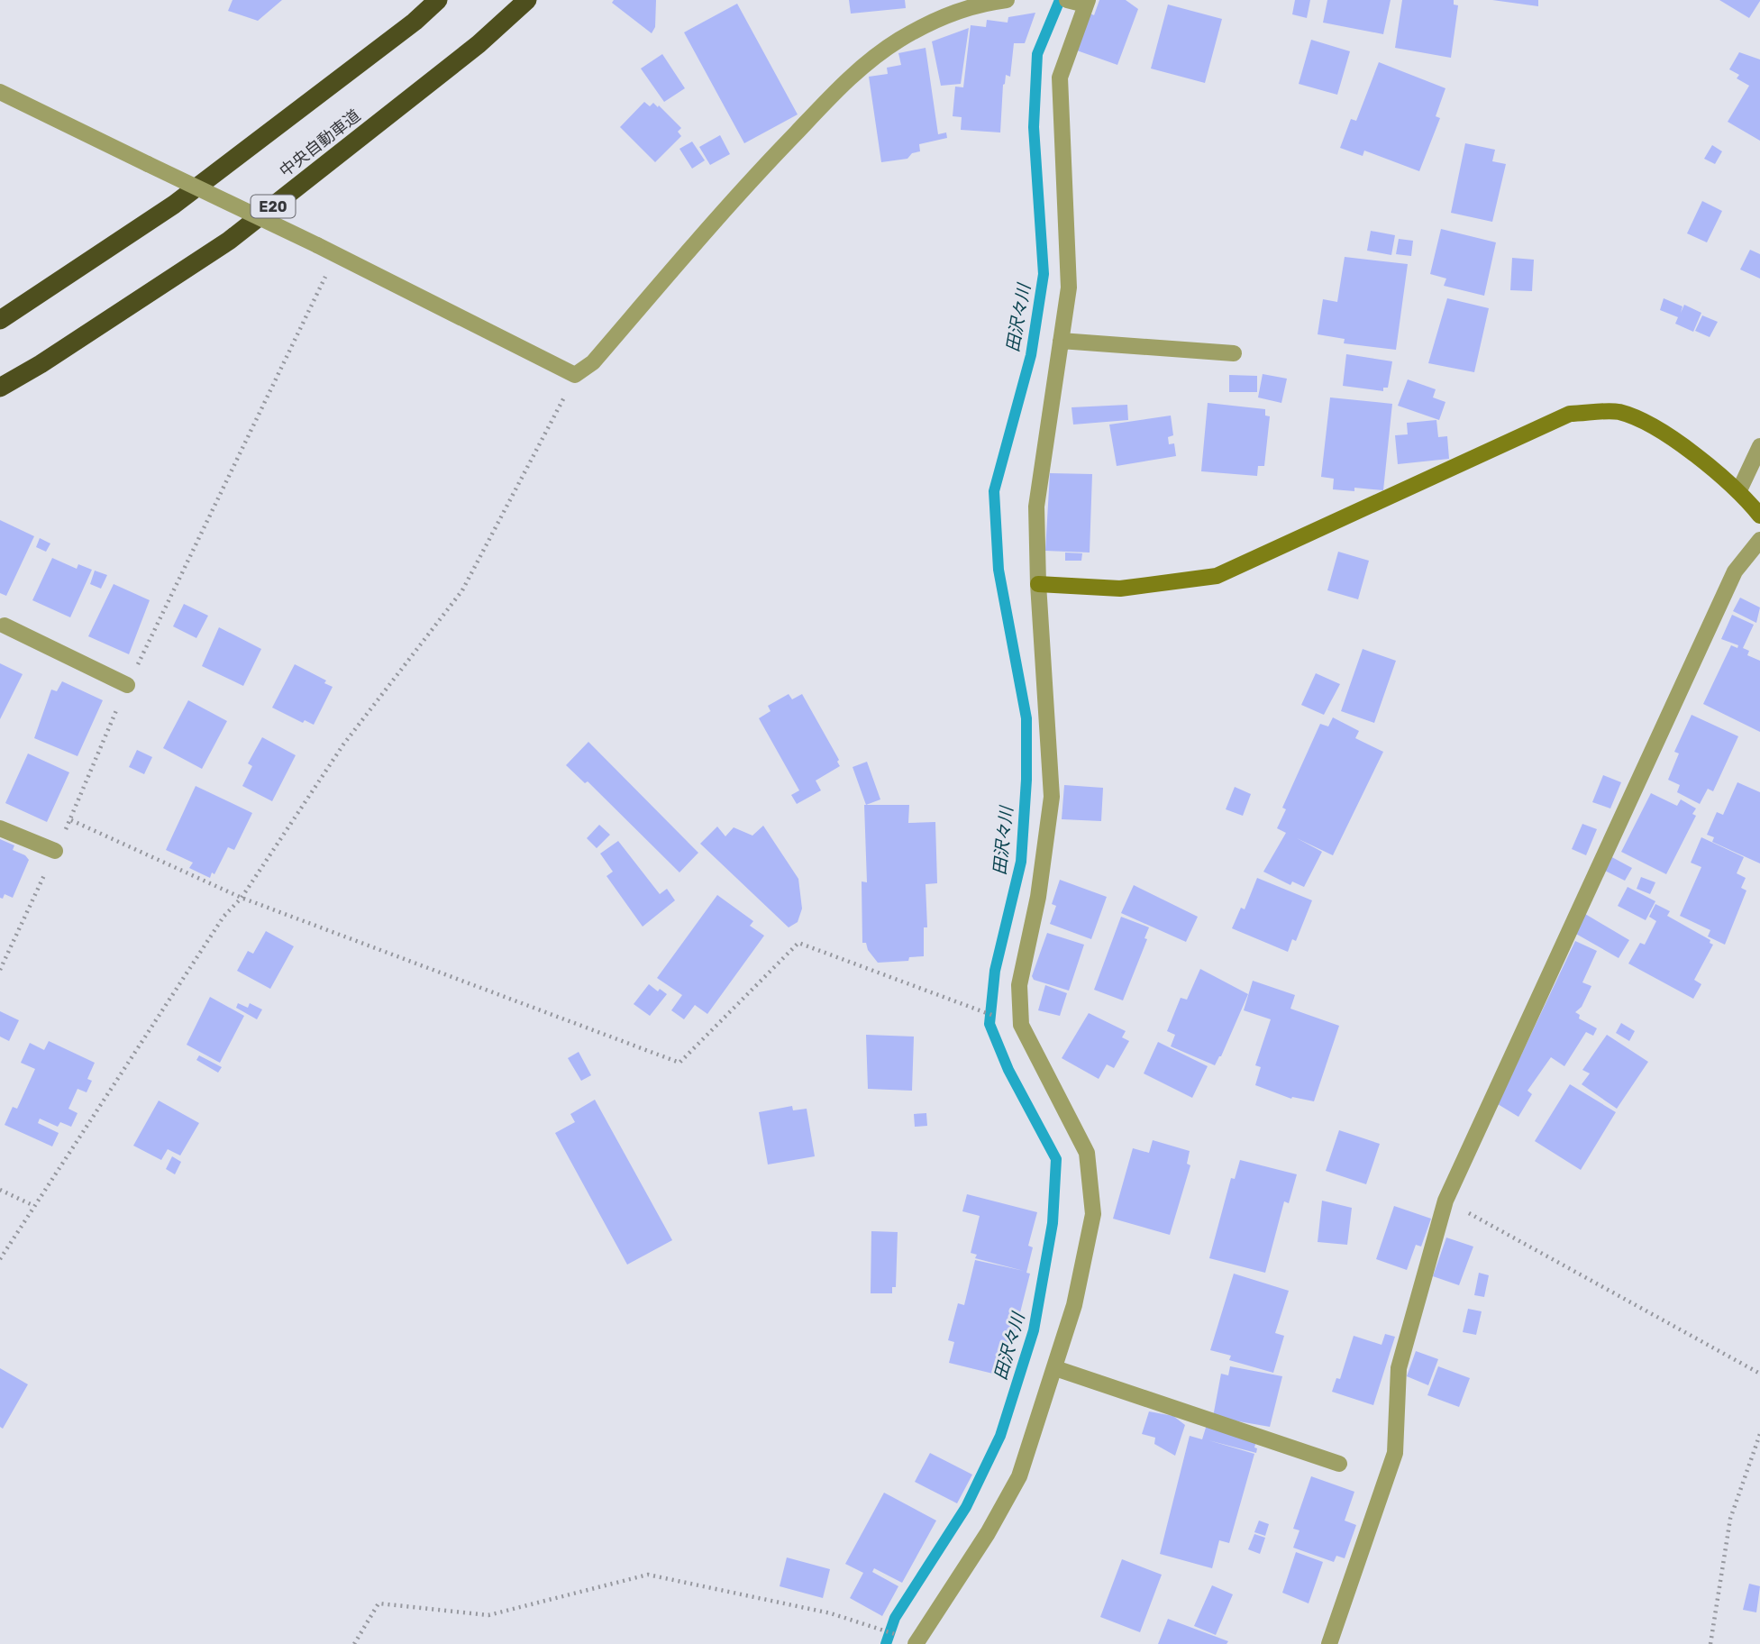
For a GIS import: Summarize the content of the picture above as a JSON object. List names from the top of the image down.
{
  "streets": {
    "highway": ["中央自動車道", "E20"]
  },
  "water": ["田沢々川"]
}
